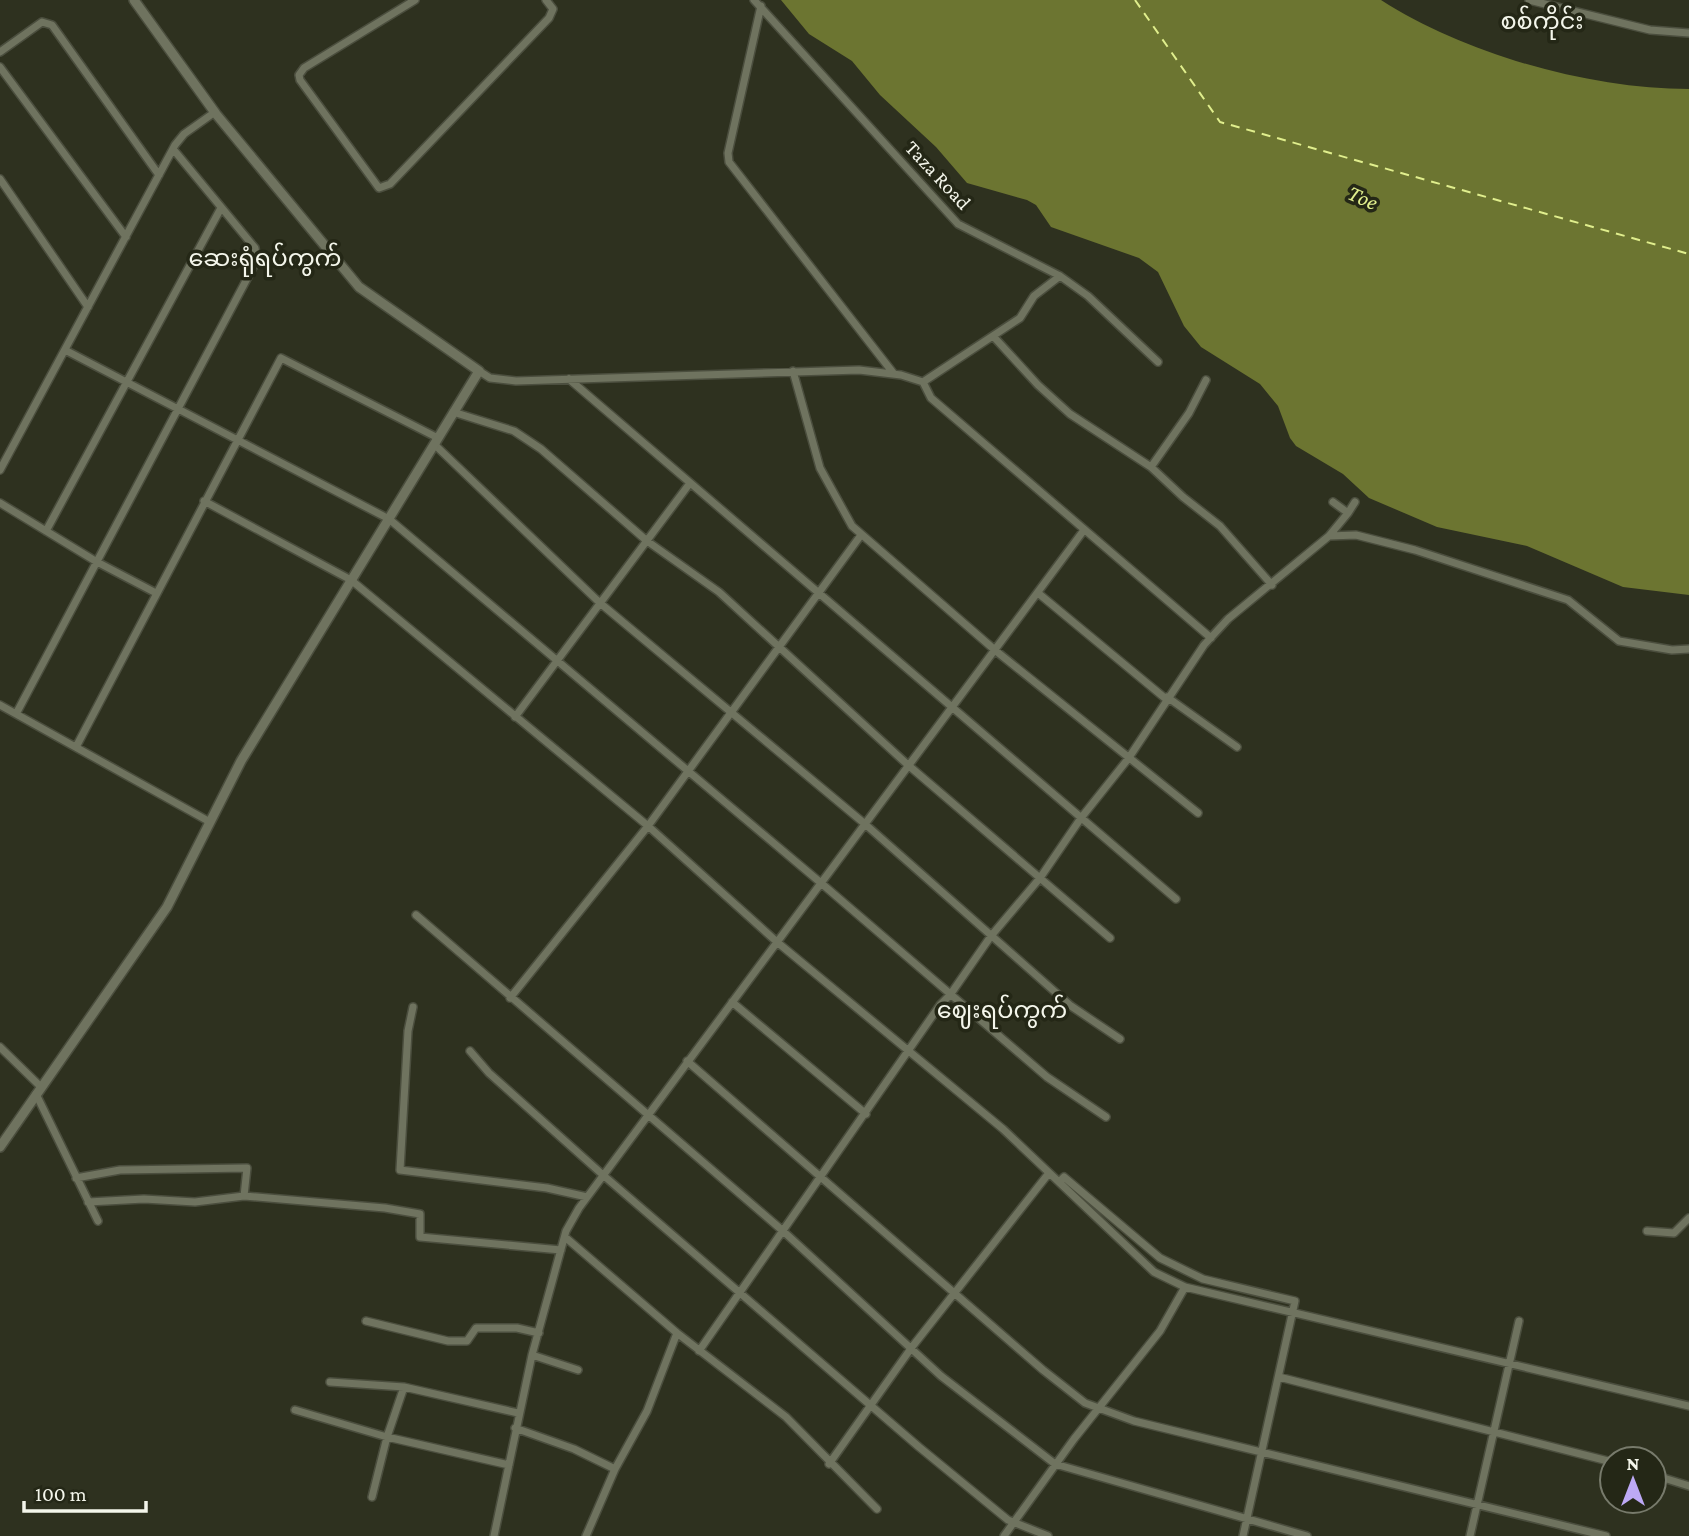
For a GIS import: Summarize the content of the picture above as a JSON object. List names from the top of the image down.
{
  "streets": {
    "street": ["Taza Road"]
  },
  "districts": ["စစ်ကိုင်း", "ဆေးရုံရပ်ကွက်", "ဈေးရပ်ကွက်"],
  "water": ["Toe"],
  "scale_bar": "100 m",
  "north": "top"
}
